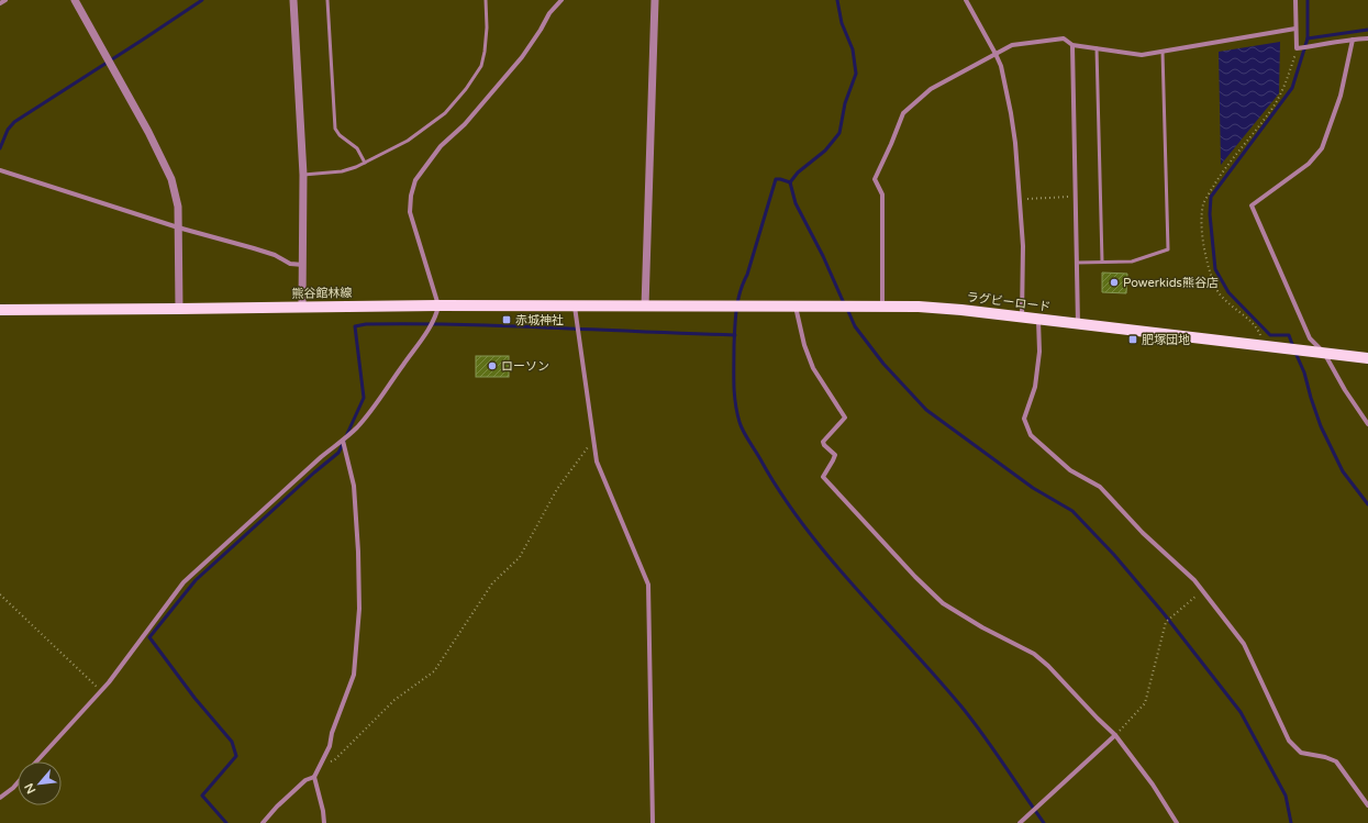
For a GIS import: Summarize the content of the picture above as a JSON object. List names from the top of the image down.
{
  "streets": {
    "main road": ["熊谷館林線", "ラグビーロード"]
  },
  "crossings": [
    ["熊谷館林線", "ラグビーロード"]
  ],
  "places": {
    "other": ["Powerkids熊谷店", "ローソン"],
    "transit": ["赤城神社", "肥塚団地"]
  },
  "north": "bottom left"
}
